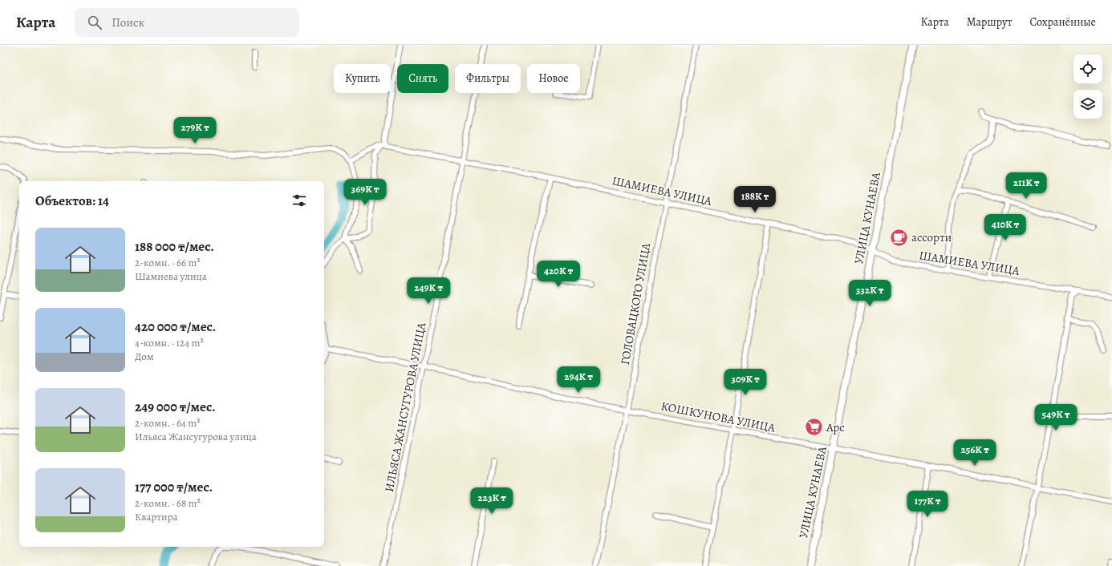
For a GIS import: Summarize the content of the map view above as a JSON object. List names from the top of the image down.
{
  "streets": {
    "main road": ["УЛИЦА КУНАЕВА"],
    "street": [
      "ШАМИЕВА УЛИЦА",
      "ГОЛОВАЦКОГО УЛИЦА",
      "ИЛЬЯСА ЖАНСУГУРОВА УЛИЦА",
      "КОШКУНОВА УЛИЦА"
    ]
  },
  "crossings": [
    ["ШАМИЕВА УЛИЦА", "УЛИЦА КУНАЕВА"],
    ["ШАМИЕВА УЛИЦА", "ГОЛОВАЦКОГО УЛИЦА"],
    ["ШАМИЕВА УЛИЦА", "ИЛЬЯСА ЖАНСУГУРОВА УЛИЦА"],
    ["УЛИЦА КУНАЕВА", "КОШКУНОВА УЛИЦА"],
    ["ГОЛОВАЦКОГО УЛИЦА", "КОШКУНОВА УЛИЦА"],
    ["ИЛЬЯСА ЖАНСУГУРОВА УЛИЦА", "КОШКУНОВА УЛИЦА"]
  ],
  "places": {
    "cafe": ["ассорти"],
    "supermarket": ["Арс"]
  },
  "page": {
    "header": "Карта",
    "search": "Поиск",
    "nav": ["Карта", "Маршрут", "Сохранённые"],
    "chip": [
      "Купить",
      "Снять",
      "Фильтры",
      "Новое"
    ],
    "price": [
      "279K ₸",
      "211K ₸",
      "369K ₸",
      "188K ₸",
      "410K ₸",
      "420K ₸",
      "249K ₸",
      "332K ₸",
      "294K ₸",
      "309K ₸",
      "549K ₸",
      "256K ₸",
      "223K ₸",
      "177K ₸"
    ],
    "heading": "Объектов: 14",
    "list": [
      {
        "name": "188 000 ₸/мес.",
        "note": "2-комн. · 66 m² · Шамиева улица"
      },
      {
        "name": "420 000 ₸/мес.",
        "note": "4-комн. · 124 m² · Дом"
      },
      {
        "name": "249 000 ₸/мес.",
        "note": "2-комн. · 64 m² · Ильяса Жансугурова улица"
      },
      {
        "name": "177 000 ₸/мес.",
        "note": "2-комн. · 68 m² · Квартира"
      }
    ]
  }
}
